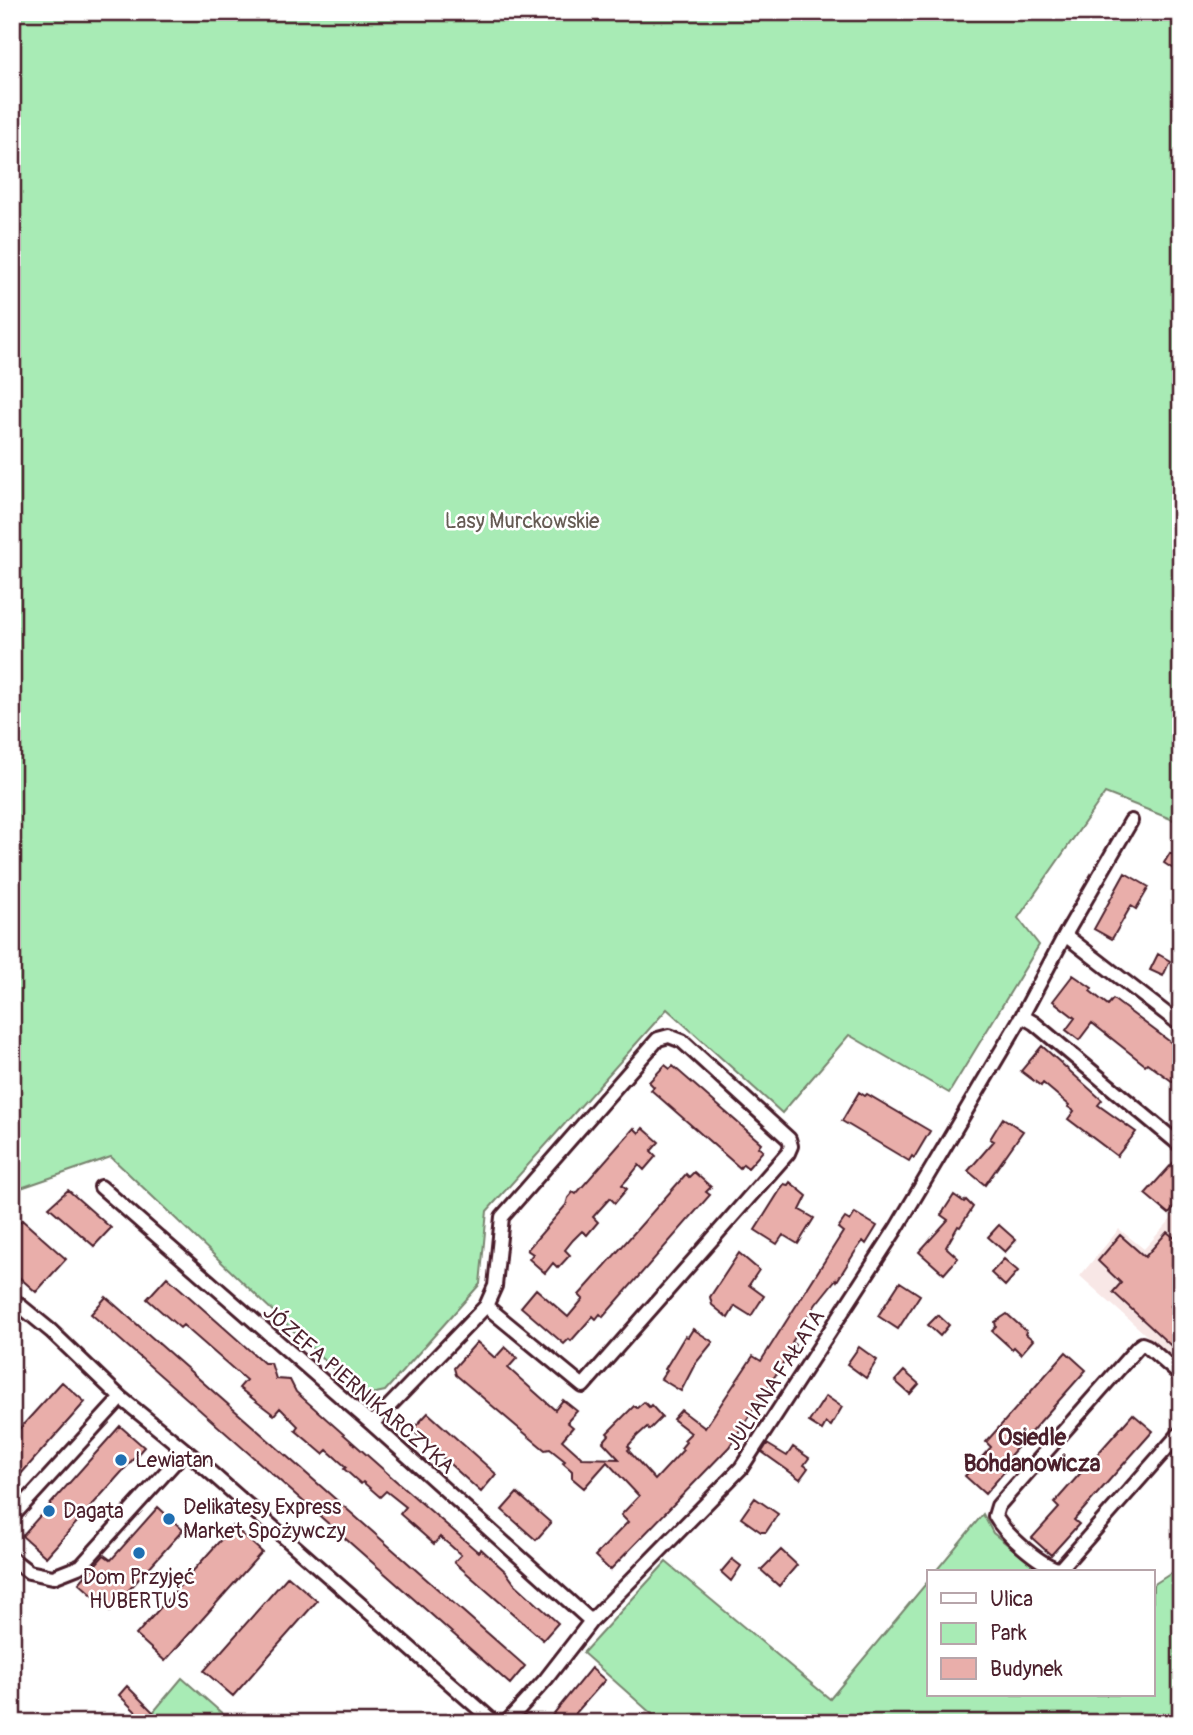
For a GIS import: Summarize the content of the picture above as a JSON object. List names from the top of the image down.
{
  "streets": {
    "street": ["JULIANA FAŁATA", "JÓZEFA PIERNIKARCZYKA"]
  },
  "crossings": [
    ["JULIANA FAŁATA", "JÓZEFA PIERNIKARCZYKA"]
  ],
  "districts": ["Osiedle Bohdanowicza"],
  "parks": ["Lasy Murckowskie"],
  "places": [
    "Lewiatan",
    "Dagata",
    "Delikatesy Express Market Spożywczy",
    "Dom Przyjęć HUBERTUS"
  ],
  "legend": ["Ulica", "Park", "Budynek"]
}
